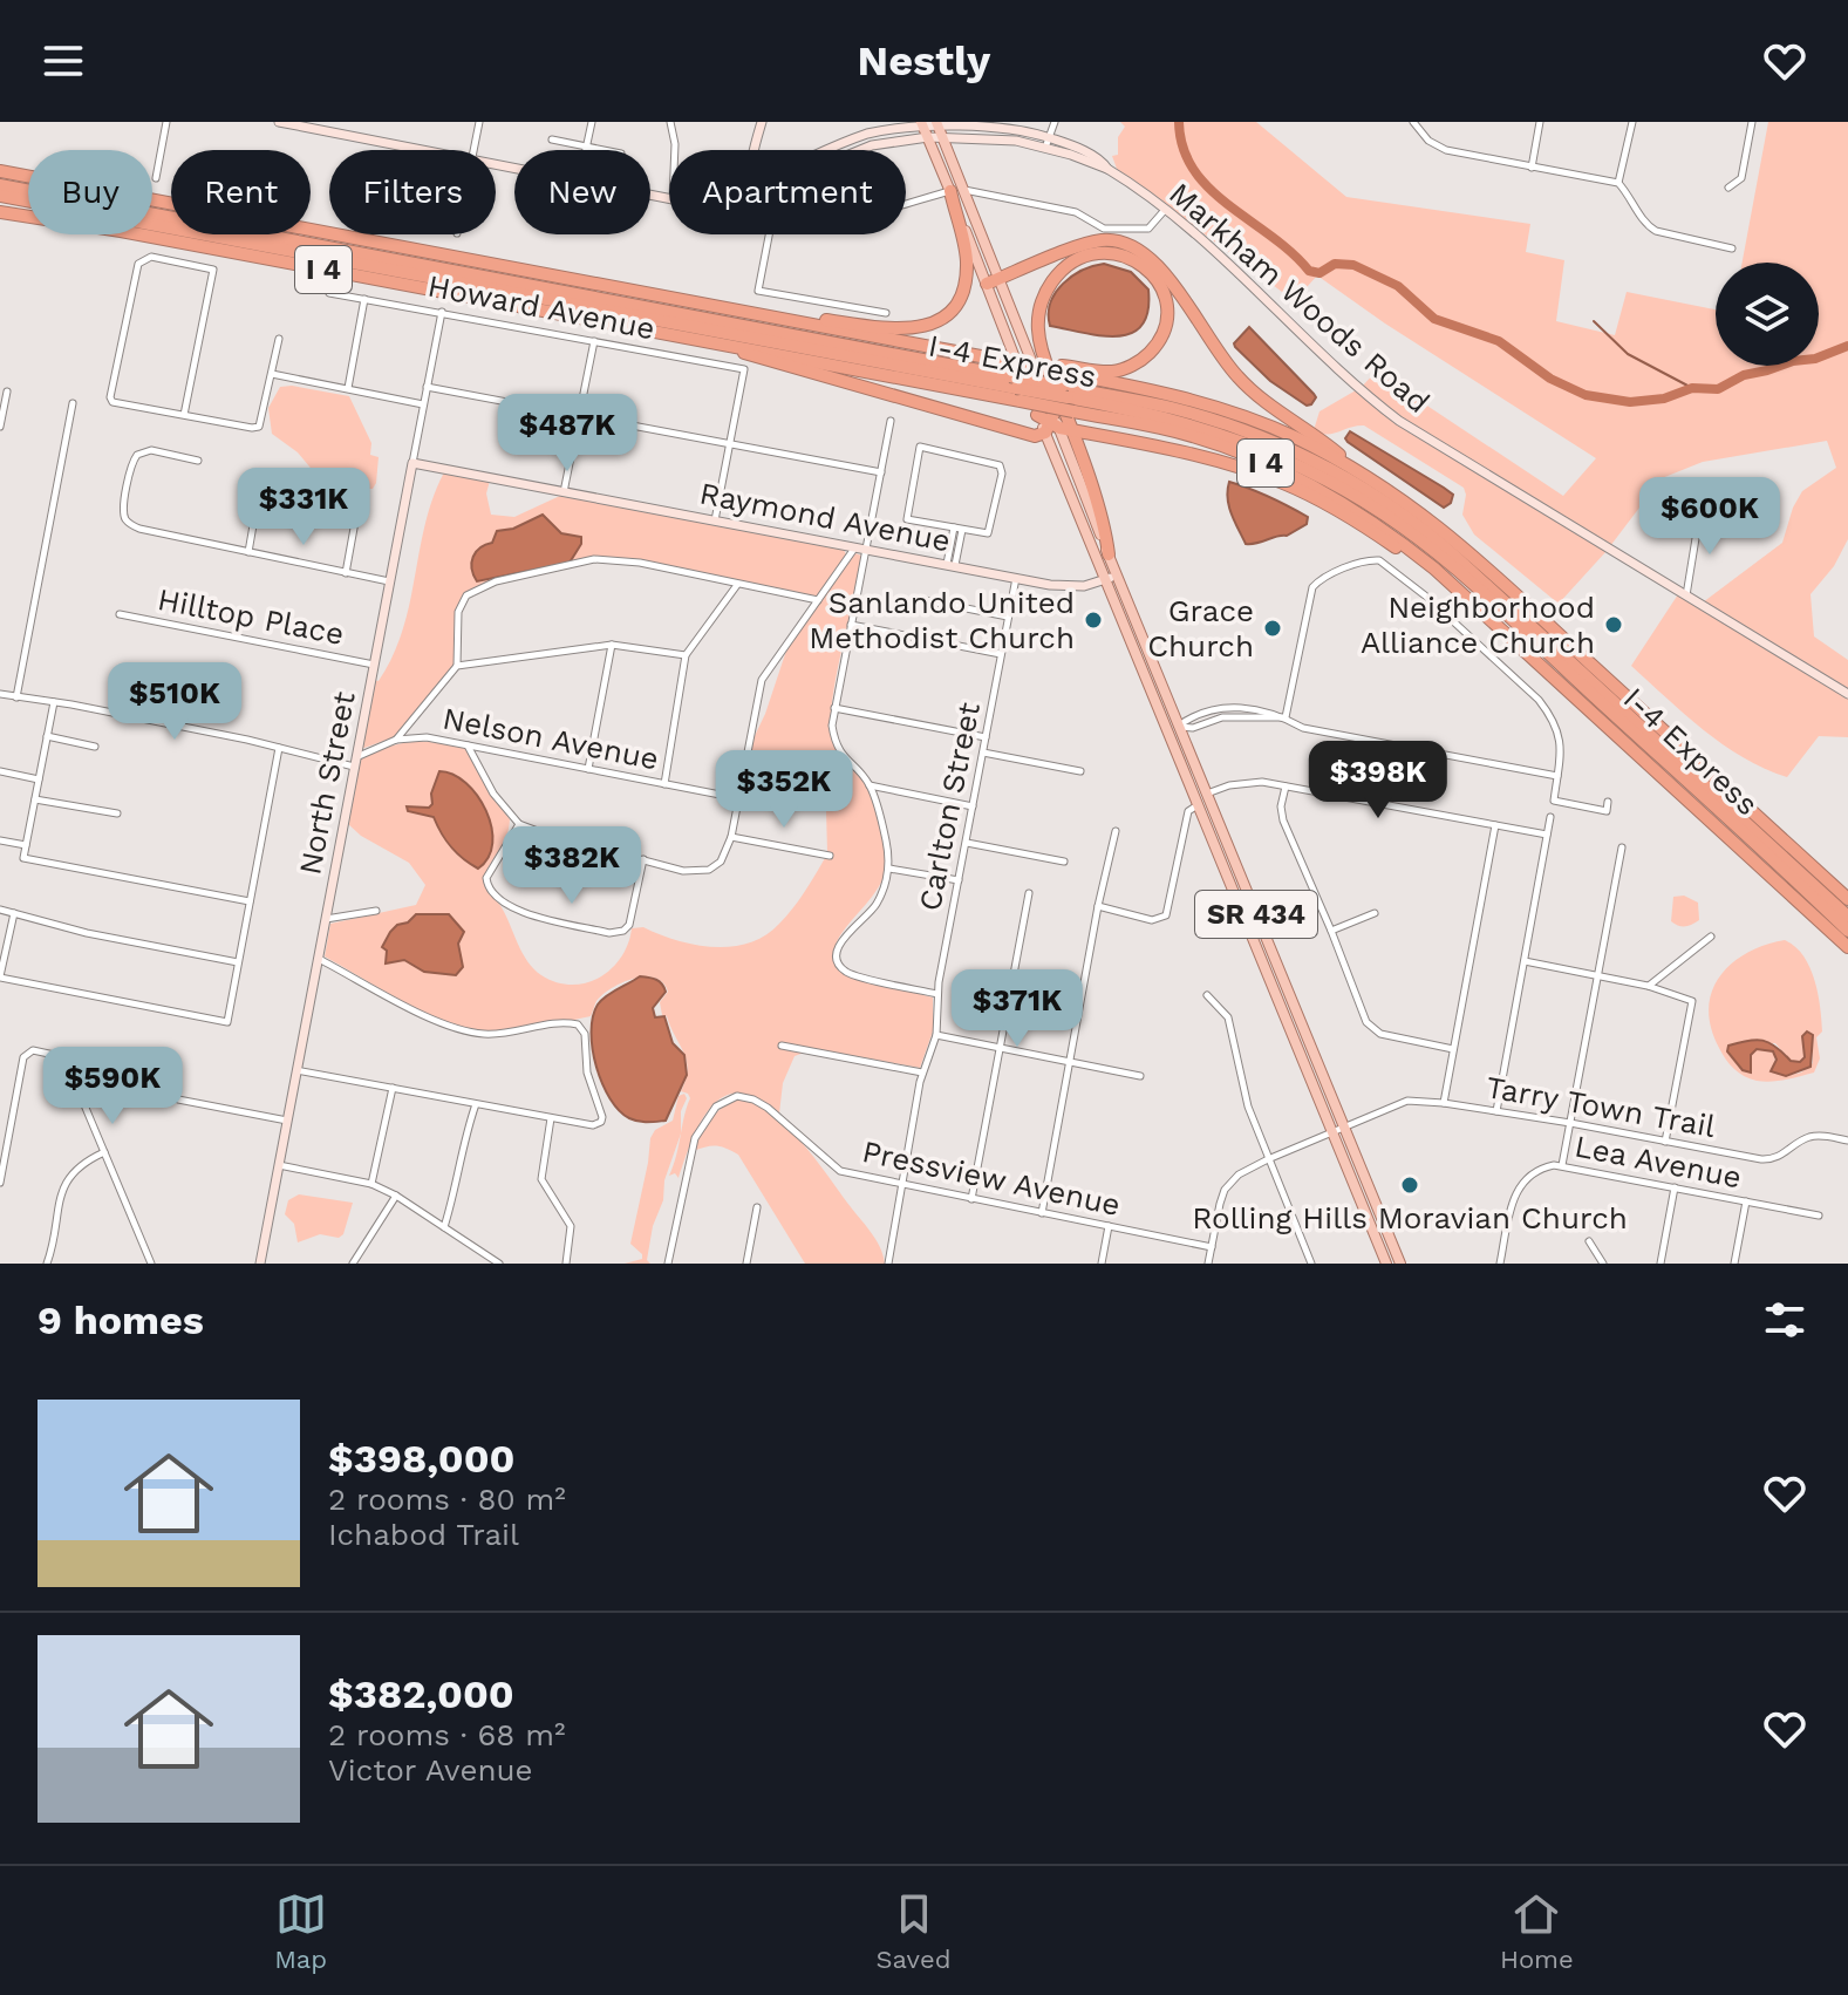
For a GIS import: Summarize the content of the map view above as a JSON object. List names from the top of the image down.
{
  "streets": {
    "highway": ["I 4", "I-4 Express"],
    "main road": [
      "Markham Woods Road",
      "Raymond Avenue",
      "North Street",
      "SR 434"
    ],
    "street": [
      "Howard Avenue",
      "Hilltop Place",
      "Nelson Avenue",
      "Carlton Street",
      "Tarry Town Trail",
      "Lea Avenue",
      "Pressview Avenue"
    ]
  },
  "crossings": [
    ["I 4", "I-4 Express"],
    ["Markham Woods Road", "SR 434"],
    ["Howard Avenue", "North Street"],
    ["Raymond Avenue", "North Street"],
    ["Raymond Avenue", "Carlton Street"],
    ["Raymond Avenue", "SR 434"],
    ["Hilltop Place", "North Street"],
    ["Nelson Avenue", "North Street"],
    ["Carlton Street", "Pressview Avenue"],
    ["SR 434", "Tarry Town Trail"],
    ["Tarry Town Trail", "Pressview Avenue"]
  ],
  "places": [
    "Sanlando United Methodist Church",
    "Neighborhood Alliance Church",
    "Grace Church",
    "Rolling Hills Moravian Church"
  ],
  "page": {
    "header": "Nestly",
    "chip": [
      "Buy",
      "Rent",
      "Filters",
      "New",
      "Apartment"
    ],
    "price": [
      "$487K",
      "$331K",
      "$600K",
      "$510K",
      "$398K",
      "$352K",
      "$382K",
      "$371K",
      "$590K"
    ],
    "heading": "9 homes",
    "list": [
      {
        "name": "$398,000",
        "note": "2 rooms · 80 m² · Ichabod Trail"
      },
      {
        "name": "$382,000",
        "note": "2 rooms · 68 m² · Victor Avenue"
      }
    ],
    "tabs": ["Map", "Saved", "Home"]
  }
}
